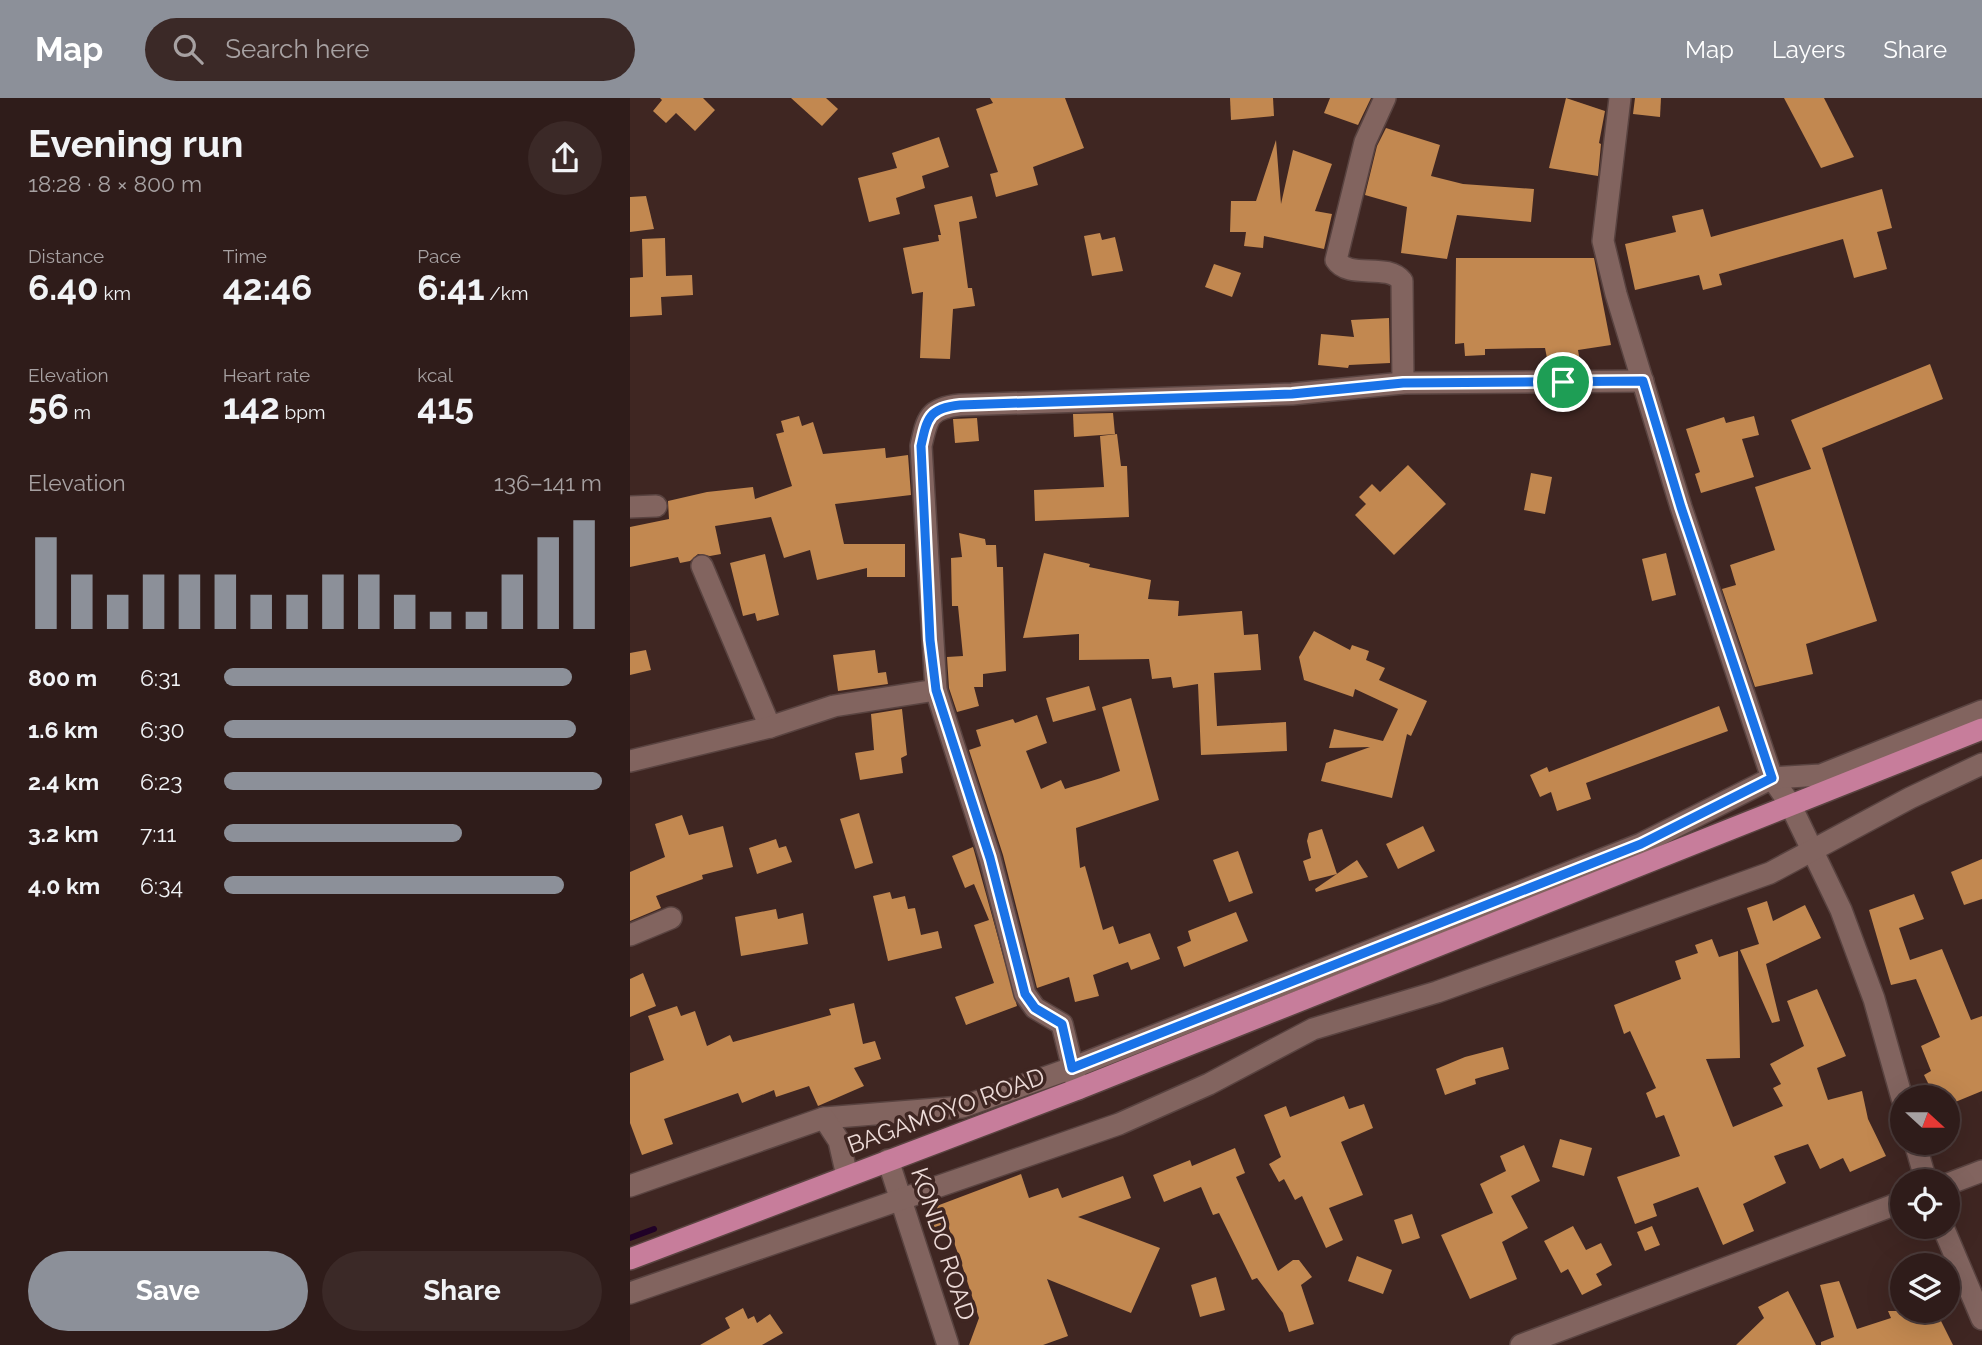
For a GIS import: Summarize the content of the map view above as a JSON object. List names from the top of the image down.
{
  "streets": {
    "highway": ["BAGAMOYO ROAD"],
    "street": ["KONDO ROAD"]
  },
  "crossings": [
    ["BAGAMOYO ROAD", "KONDO ROAD"]
  ],
  "north": "right",
  "page": {
    "header": "Map",
    "search": "Search here",
    "nav": ["Map", "Layers", "Share"],
    "heading": ["Evening run", "18:28 · 8 × 800 m"],
    "stats": [
      ["Distance", "6.40 km"],
      ["Time", "42:46"],
      ["Pace", "6:41 /km"],
      ["Elevation", "56 m"],
      ["Heart rate", "142 bpm"],
      ["kcal", "415"]
    ],
    "chart": ["Elevation", "136–141 m"],
    "list": [
      {
        "name": "800 m",
        "note": "6:31"
      },
      {
        "name": "1.6 km",
        "note": "6:30"
      },
      {
        "name": "2.4 km",
        "note": "6:23"
      },
      {
        "name": "3.2 km",
        "note": "7:11"
      },
      {
        "name": "4.0 km",
        "note": "6:34"
      }
    ],
    "buttons": ["Save", "Share"]
  }
}
